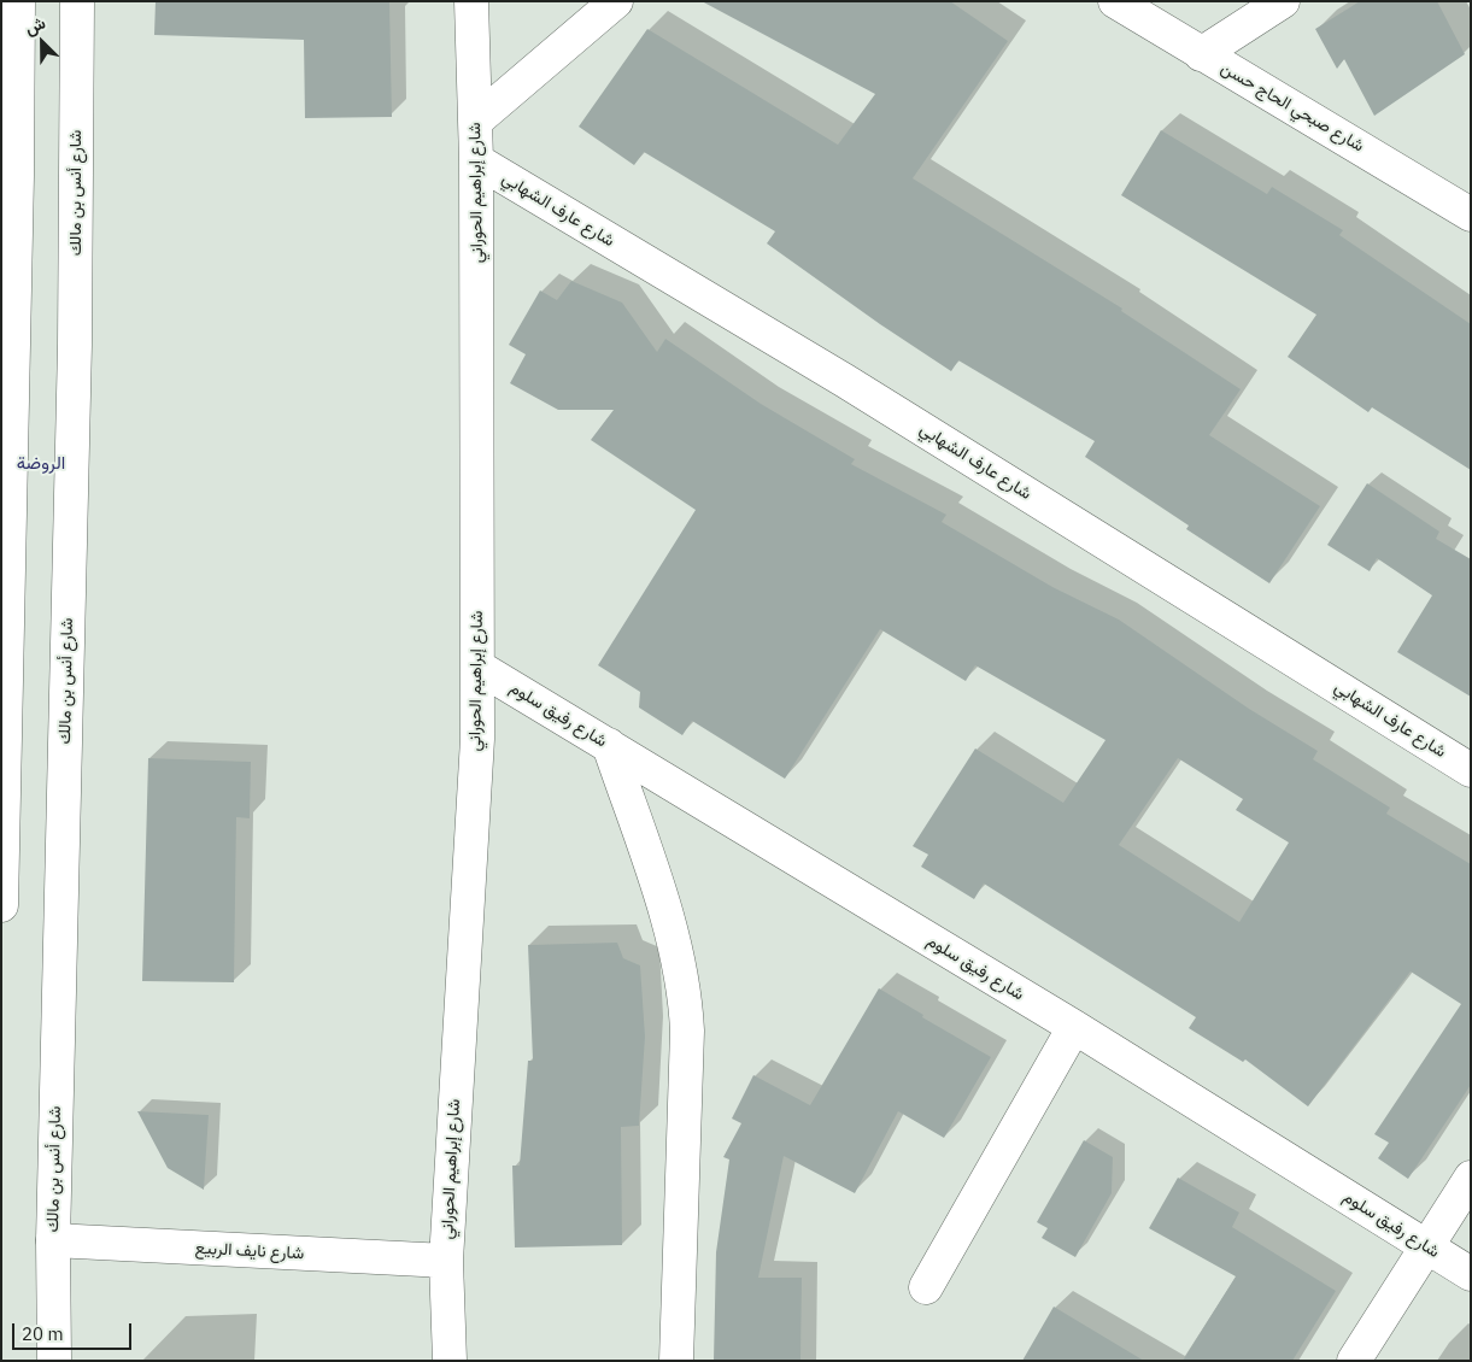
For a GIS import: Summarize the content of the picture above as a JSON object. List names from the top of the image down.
{
  "streets": {
    "street": [
      "شارع صبحي الحاج حسن",
      "شارع أنس بن مالك",
      "شارع إبراهيم الحوراني",
      "شارع عارف الشهابي",
      "شارع رفيق سلوم",
      "شارع نايف الربيع"
    ]
  },
  "crossings": [
    ["شارع أنس بن مالك", "شارع نايف الربيع"],
    ["شارع إبراهيم الحوراني", "شارع عارف الشهابي"],
    ["شارع إبراهيم الحوراني", "شارع رفيق سلوم"],
    ["شارع إبراهيم الحوراني", "شارع نايف الربيع"]
  ],
  "districts": ["الروضة"],
  "scale_bar": "20 m",
  "north": "top left"
}
